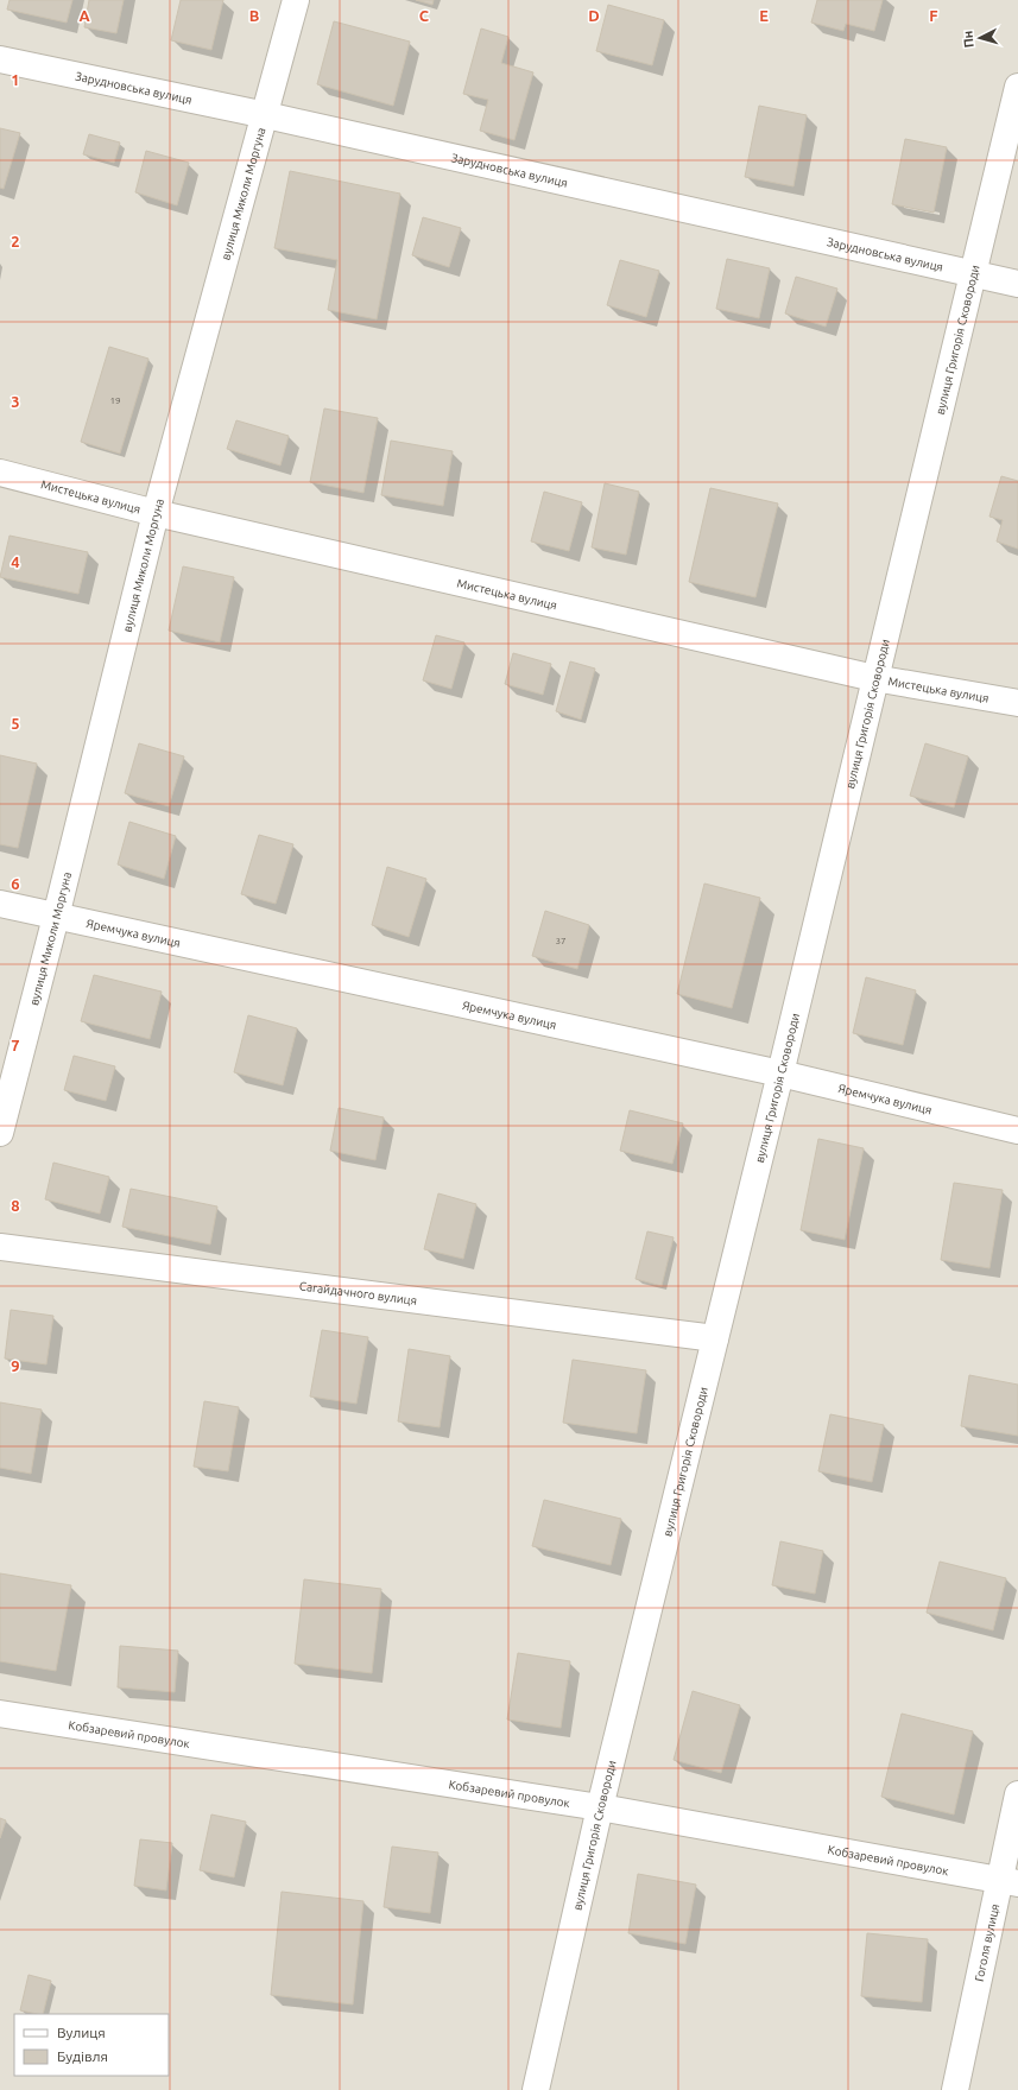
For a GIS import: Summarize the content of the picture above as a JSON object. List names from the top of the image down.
{
  "streets": {
    "street": [
      "Зарудновська вулиця",
      "вулиця Миколи Моргуна",
      "вулиця Григорія Сковороди",
      "Мистецька вулиця",
      "Яремчука вулиця",
      "Сагайдачного вулиця",
      "Кобзаревий провулок",
      "Гоголя вулиця"
    ]
  },
  "crossings": [
    ["Зарудновська вулиця", "вулиця Миколи Моргуна"],
    ["Зарудновська вулиця", "вулиця Григорія Сковороди"],
    ["вулиця Миколи Моргуна", "Мистецька вулиця"],
    ["вулиця Миколи Моргуна", "Яремчука вулиця"],
    ["вулиця Григорія Сковороди", "Мистецька вулиця"],
    ["вулиця Григорія Сковороди", "Яремчука вулиця"],
    ["вулиця Григорія Сковороди", "Сагайдачного вулиця"],
    ["вулиця Григорія Сковороди", "Кобзаревий провулок"],
    ["Кобзаревий провулок", "Гоголя вулиця"]
  ],
  "house_numbers": ["19", "37"],
  "legend": ["Вулиця", "Будівля"],
  "north": "left",
  "grid": {
    "columns": [
      "A",
      "B",
      "C",
      "D",
      "E",
      "F"
    ],
    "rows": [
      "1",
      "2",
      "3",
      "4",
      "5",
      "6",
      "7",
      "8",
      "9"
    ]
  }
}
